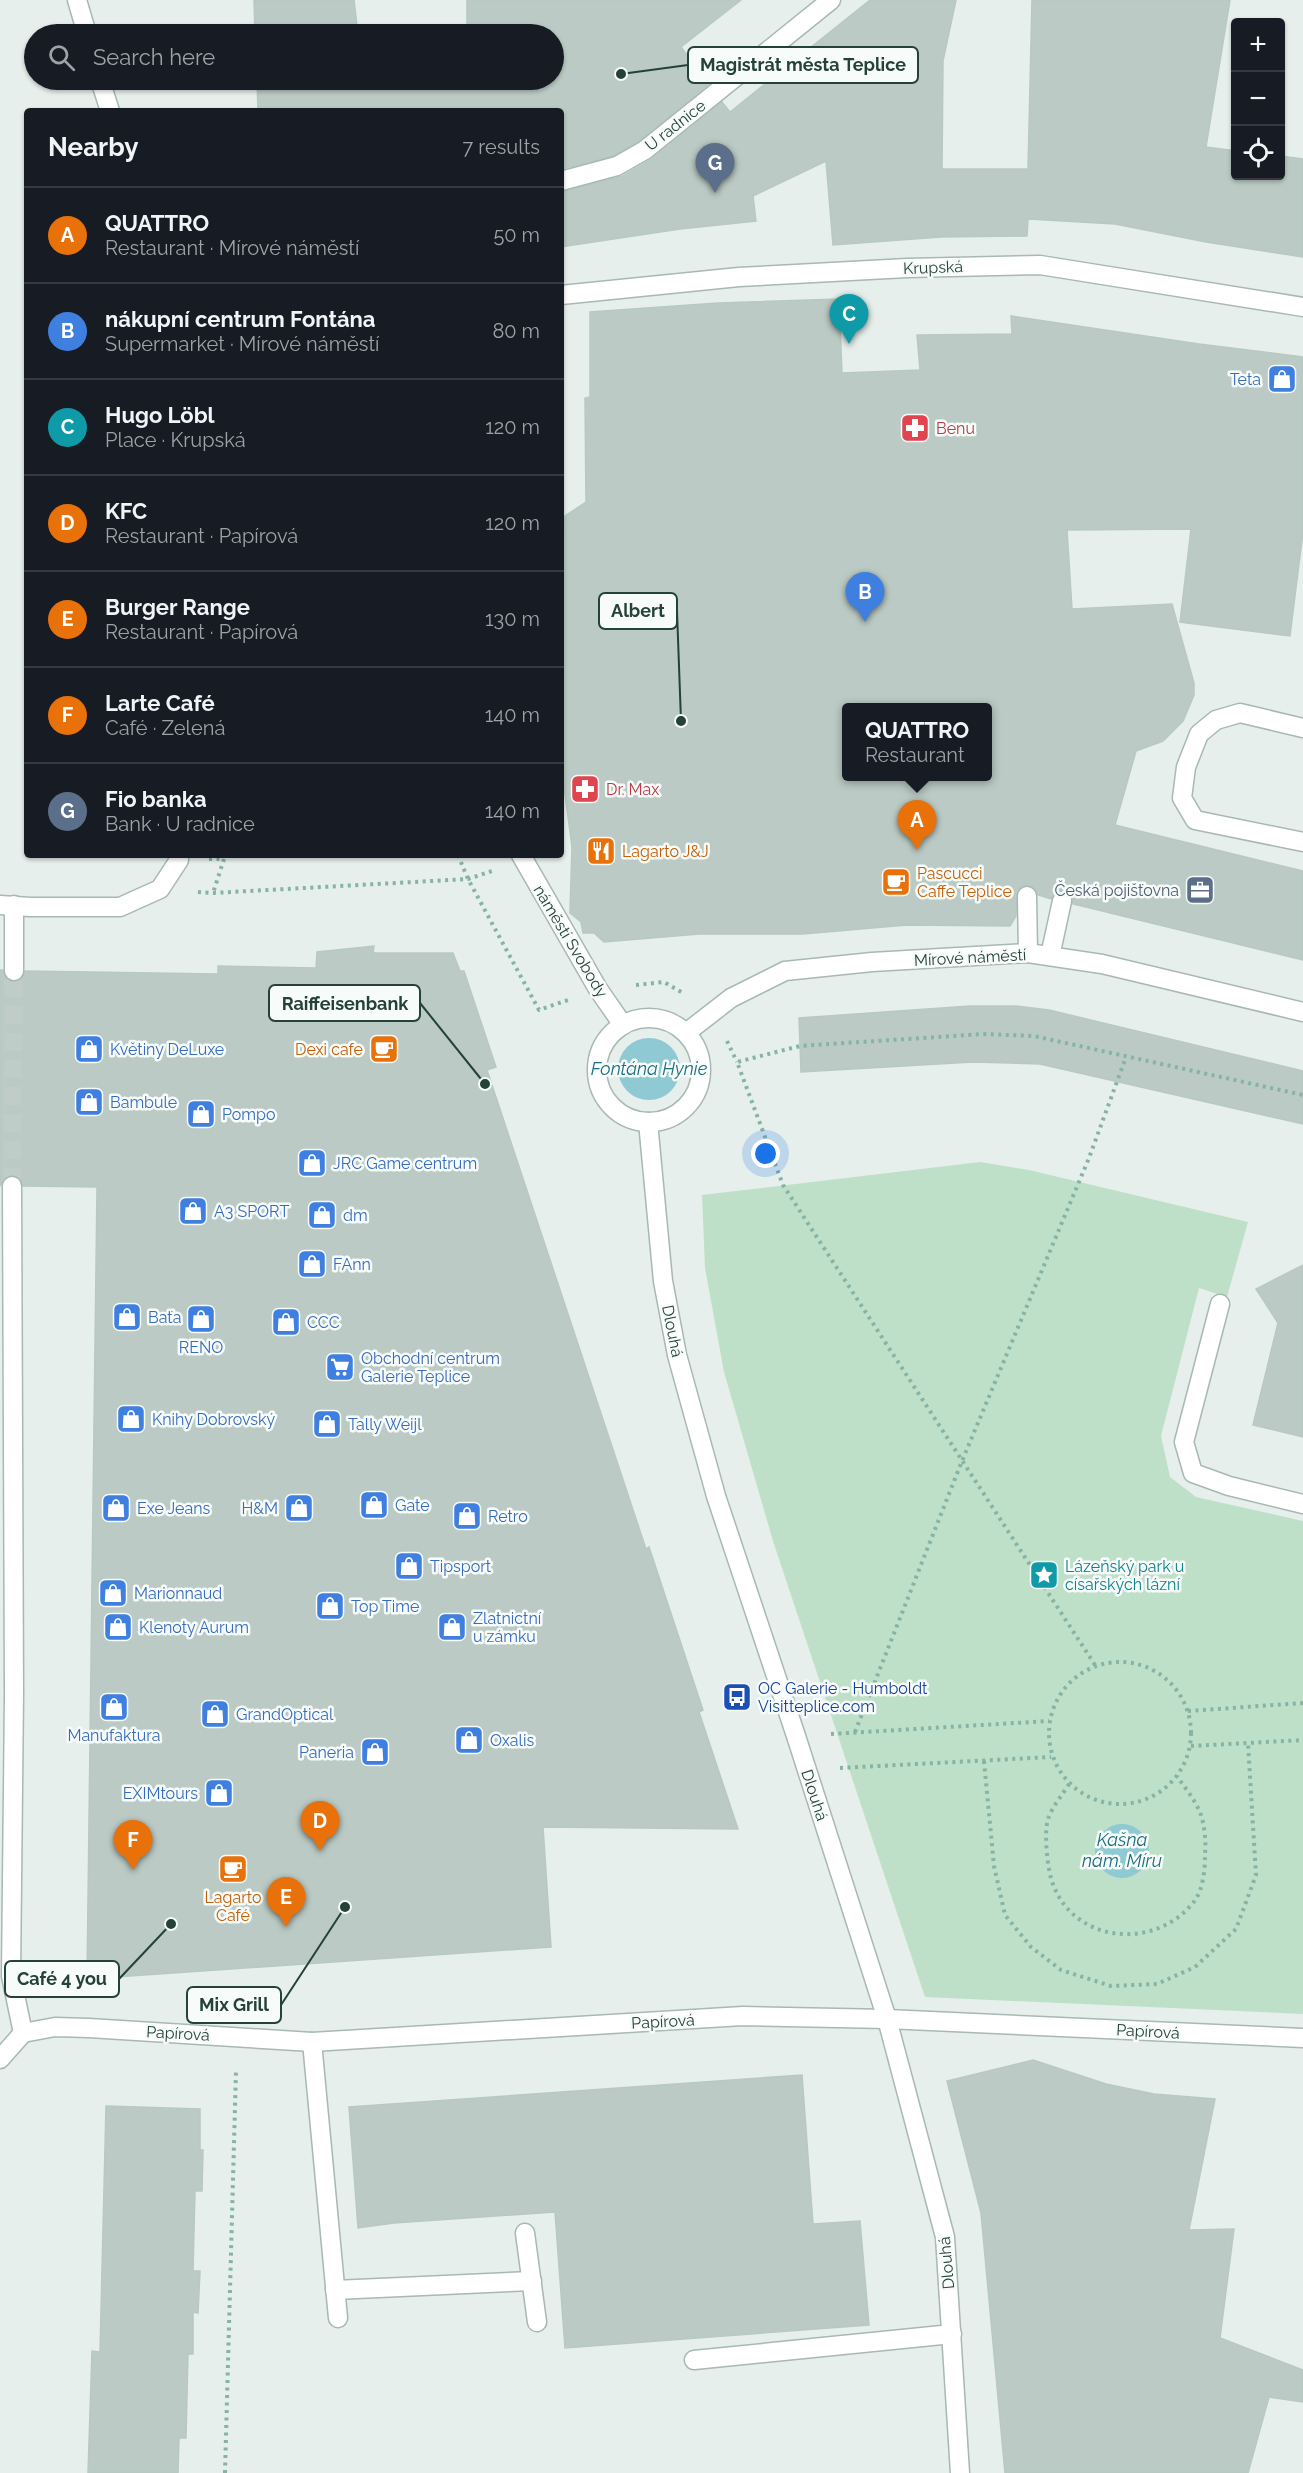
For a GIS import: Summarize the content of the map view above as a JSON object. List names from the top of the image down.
{
  "streets": {
    "street": [
      "U radnice",
      "Krupská",
      "náměstí Svobody",
      "Mírové náměstí",
      "Dlouhá",
      "Papírová"
    ]
  },
  "crossings": [
    ["náměstí Svobody", "Mírové náměstí"],
    ["náměstí Svobody", "Dlouhá"],
    ["Mírové náměstí", "Dlouhá"],
    ["Dlouhá", "Papírová"]
  ],
  "water": ["Fontána Hynie", "Kašna nám. Míru"],
  "places": {
    "other": [
      "Magistrát města Teplice",
      "Albert",
      "Raiffeisenbank",
      "Mix Grill",
      "Café 4 you"
    ],
    "shop": [
      "Teta",
      "Květiny DeLuxe",
      "Bambule",
      "Pompo",
      "JRC Game centrum",
      "A3 SPORT",
      "dm",
      "FAnn",
      "Baťa",
      "RENO",
      "CCC",
      "Knihy Dobrovský",
      "Tally Weijl",
      "Gate",
      "Exe Jeans",
      "H&M",
      "Retro",
      "Tipsport",
      "Marionnaud",
      "Top Time",
      "Klenoty Aurum",
      "Zlatnictní u zámku",
      "Manufaktura",
      "GrandOptical",
      "Oxalis",
      "Paneria",
      "EXIMtours"
    ],
    "pharmacy": ["Benu", "Dr. Max"],
    "restaurant": ["Lagarto J&J"],
    "cafe": ["Pascucci Caffe Teplice", "Dexi cafe", "Lagarto Café"],
    "office": ["Česká pojišťovna"],
    "supermarket": ["Obchodní centrum Galerie Teplice"],
    "place": ["Lázeňský park u císařských lázní"],
    "bus stop": ["OC Galerie - Humboldt Visitteplice.com"]
  },
  "page": {
    "map_buttons": ["+", "−"],
    "search": "Search here",
    "heading": ["Nearby", "7 results"],
    "pins": [
      "G",
      "C",
      "B",
      "A",
      "D",
      "F",
      "E"
    ],
    "list": [
      {
        "mark": "A",
        "name": "QUATTRO",
        "note": "Restaurant · Mírové náměstí",
        "value": "50 m"
      },
      {
        "mark": "B",
        "name": "nákupní centrum Fontána",
        "note": "Supermarket · Mírové náměstí",
        "value": "80 m"
      },
      {
        "mark": "C",
        "name": "Hugo Löbl",
        "note": "Place · Krupská",
        "value": "120 m"
      },
      {
        "mark": "D",
        "name": "KFC",
        "note": "Restaurant · Papírová",
        "value": "120 m"
      },
      {
        "mark": "E",
        "name": "Burger Range",
        "note": "Restaurant · Papírová",
        "value": "130 m"
      },
      {
        "mark": "F",
        "name": "Larte Café",
        "note": "Café · Zelená",
        "value": "140 m"
      },
      {
        "mark": "G",
        "name": "Fio banka",
        "note": "Bank · U radnice",
        "value": "140 m"
      }
    ],
    "popup": ["QUATTRO", "Restaurant"]
  }
}
